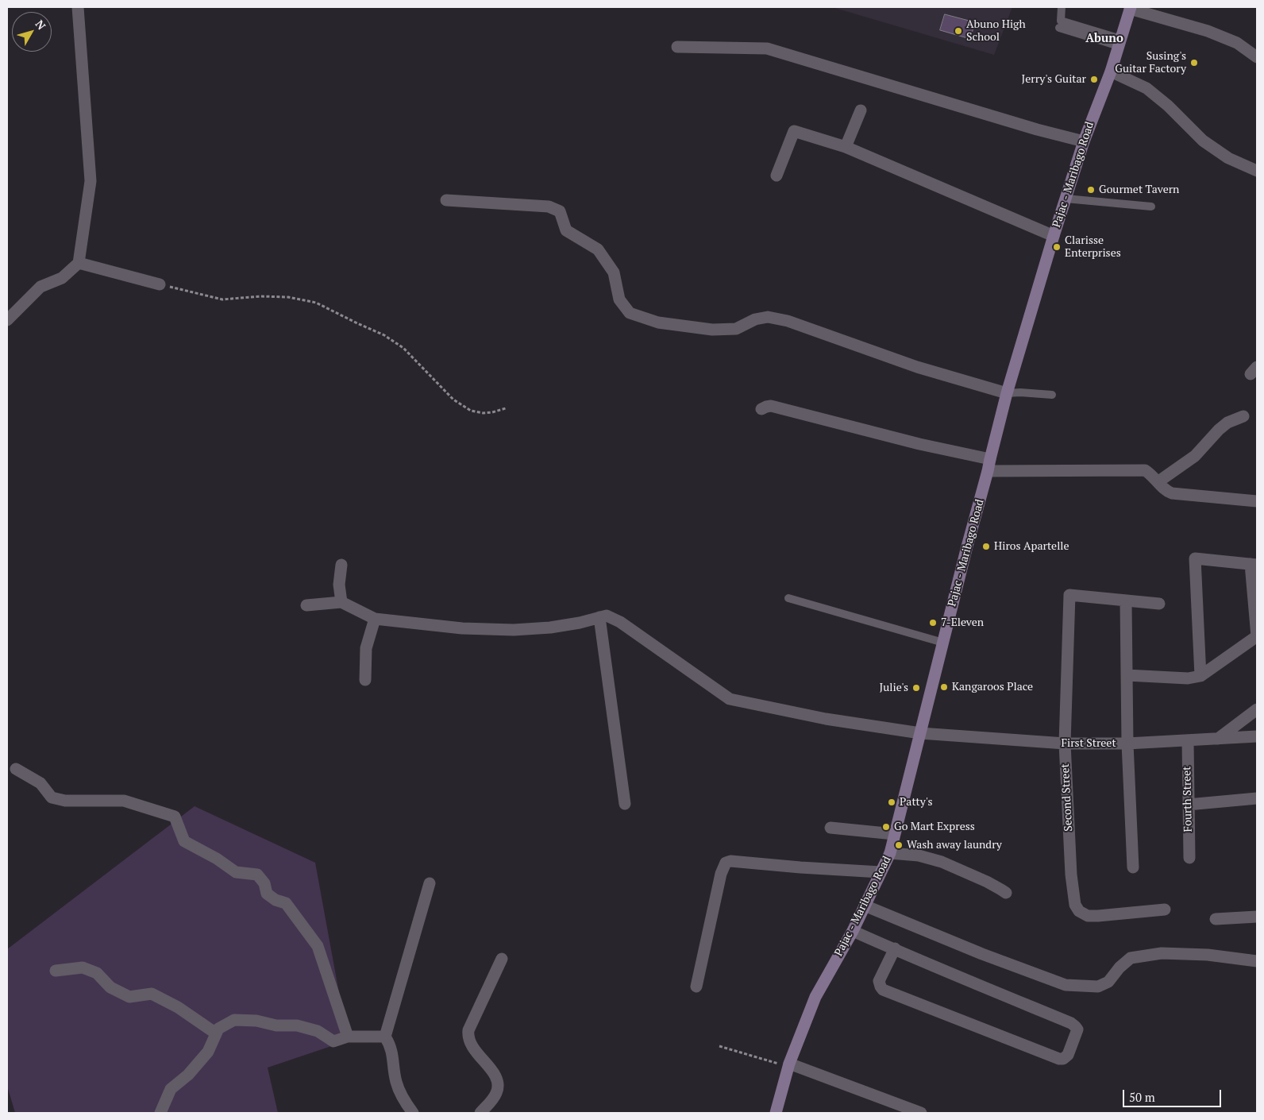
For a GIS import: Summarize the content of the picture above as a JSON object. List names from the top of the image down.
{
  "streets": {
    "street": [
      "Pajac - Maribago Road",
      "First Street",
      "Second Street",
      "Fourth Street"
    ]
  },
  "crossings": [
    ["Pajac - Maribago Road", "First Street"],
    ["First Street", "Second Street"],
    ["First Street", "Fourth Street"]
  ],
  "districts": ["Abuno"],
  "places": [
    "Abuno High School",
    "Susing's Guitar Factory",
    "Jerry's Guitar",
    "Gourmet Tavern",
    "Clarisse Enterprises",
    "Hiros Apartelle",
    "7-Eleven",
    "Kangaroos Place",
    "Julie's",
    "Patty's",
    "Go Mart Express",
    "Wash away laundry"
  ],
  "scale_bar": "50 m",
  "north": "top right"
}
